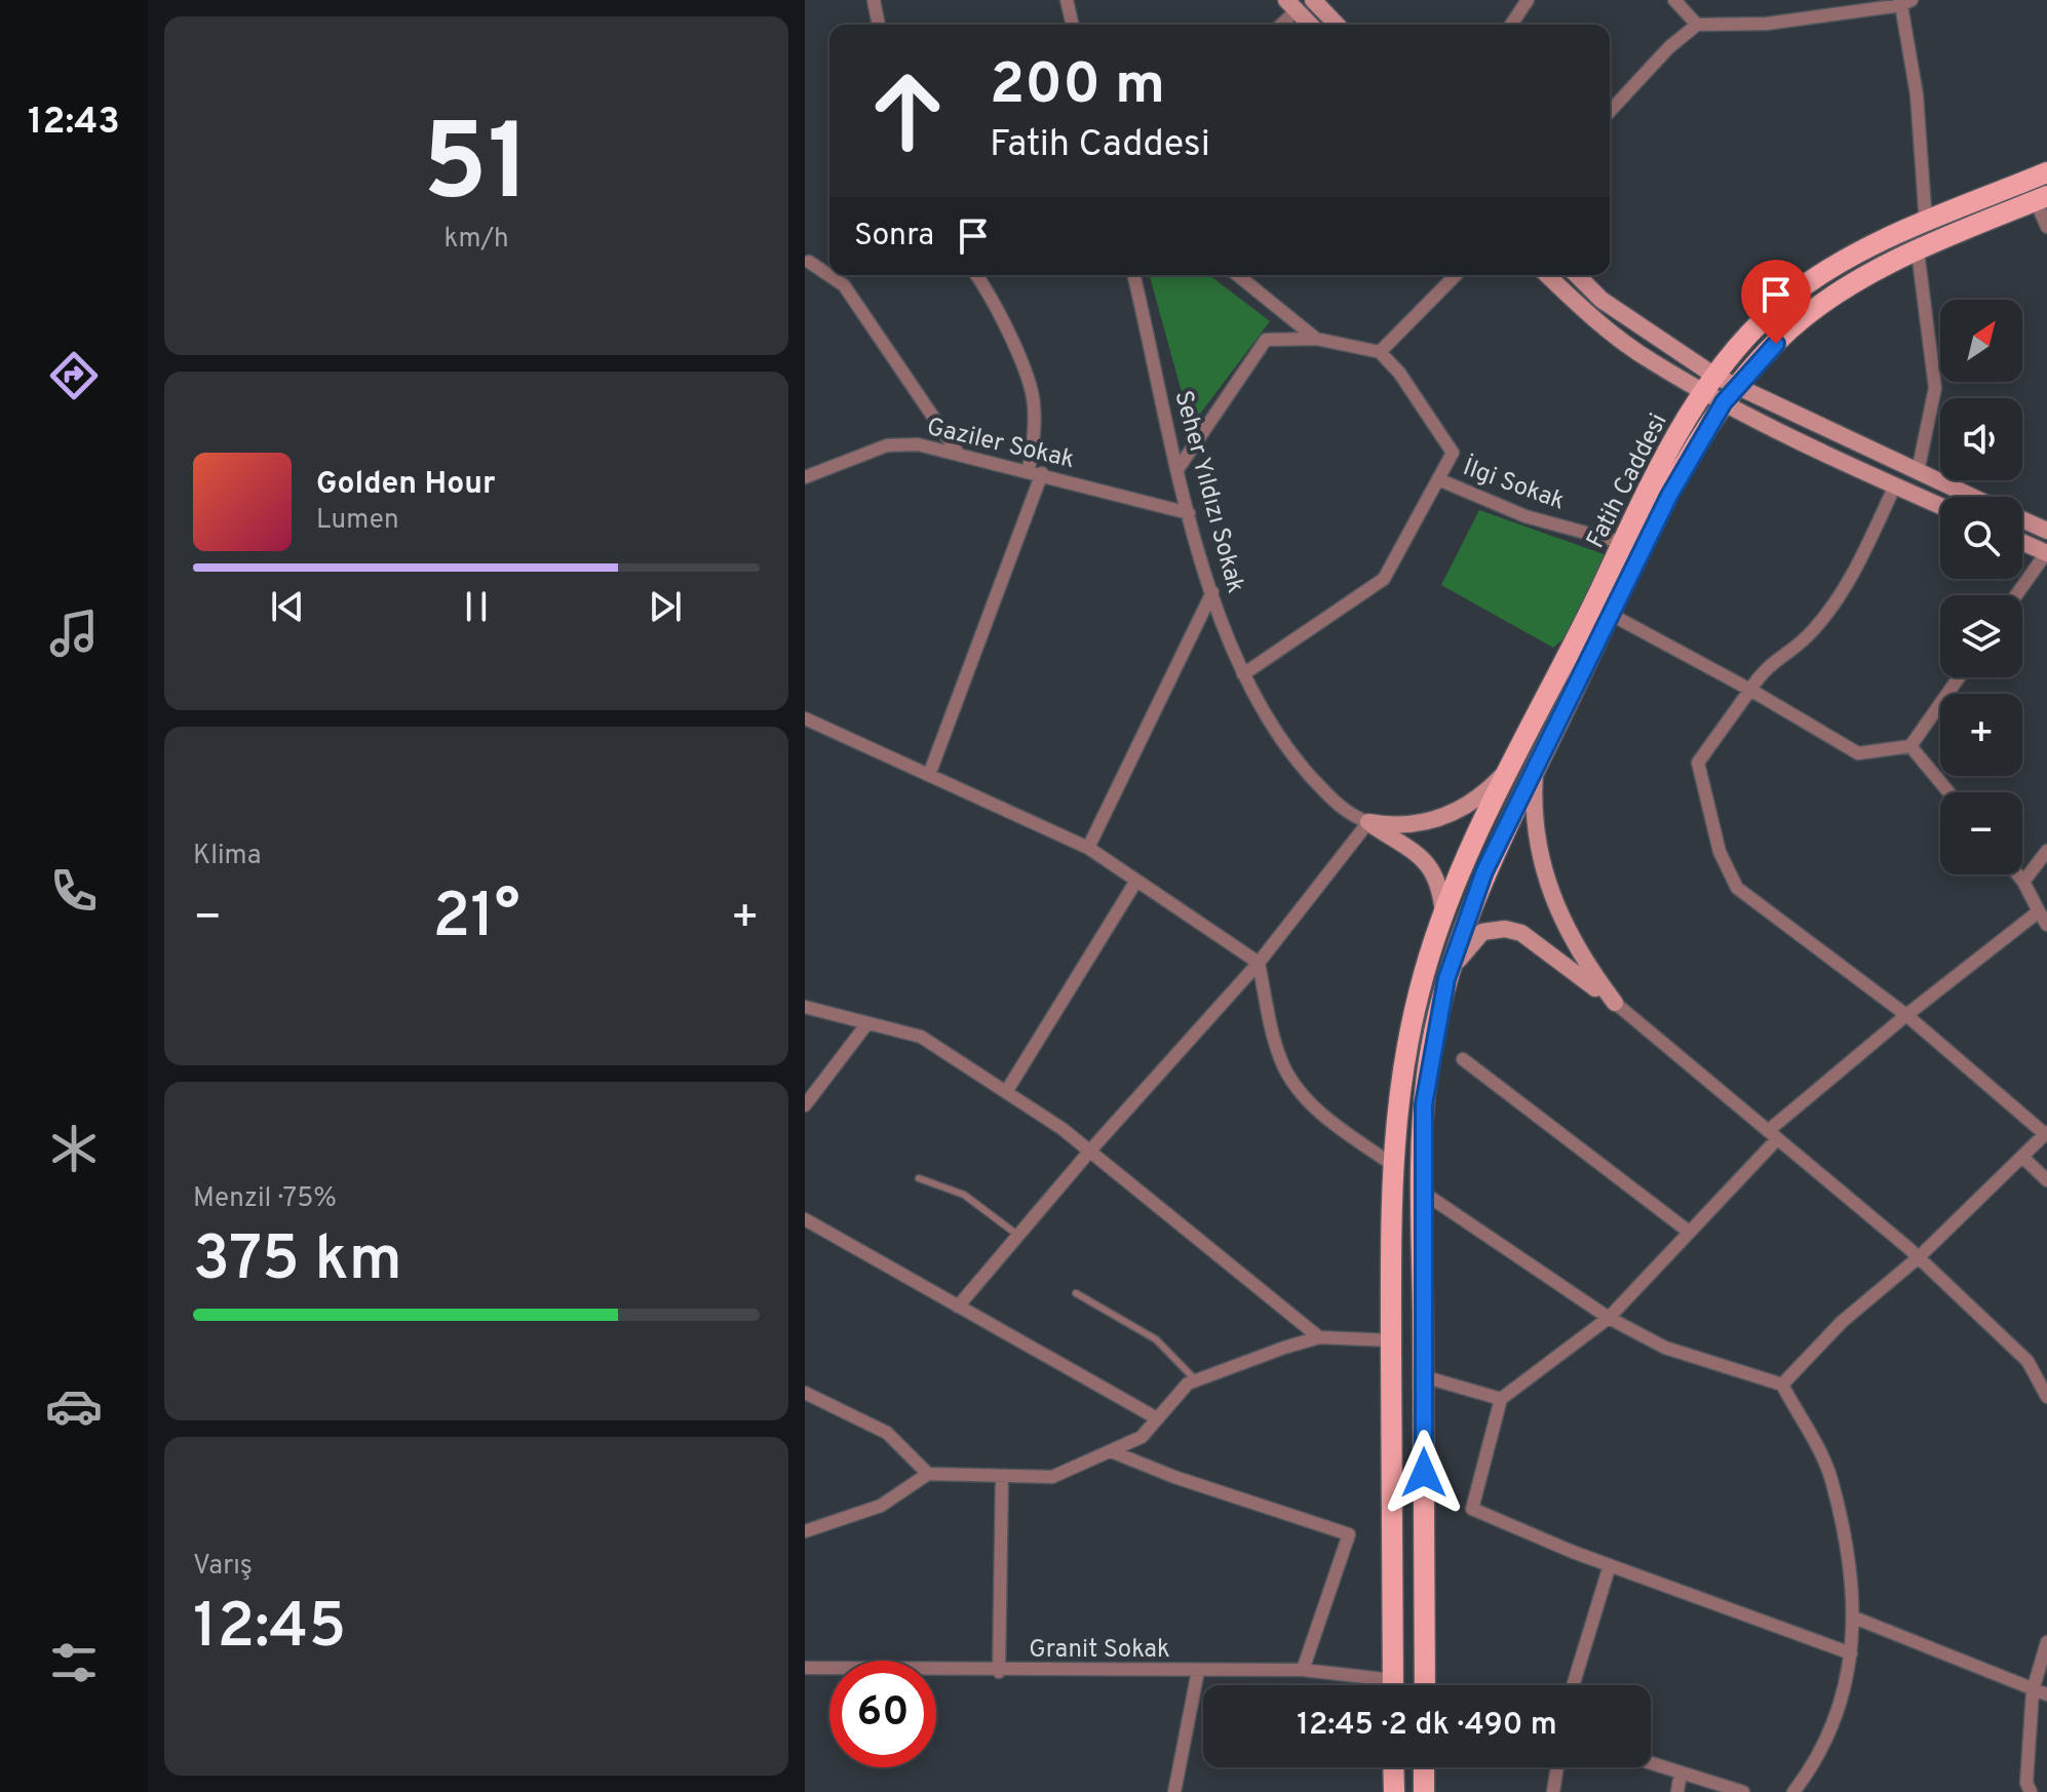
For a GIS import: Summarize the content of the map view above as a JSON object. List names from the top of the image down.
{
  "streets": {
    "main road": ["Fatih Caddesi"],
    "street": [
      "Gaziler Sokak",
      "İlgi Sokak",
      "Seher Yıldızı Sokak",
      "Granit Sokak"
    ]
  },
  "crossings": [
    ["Gaziler Sokak", "Seher Yıldızı Sokak"],
    ["Fatih Caddesi", "İlgi Sokak"]
  ],
  "north": "top right",
  "page": {
    "tabs": "12:43",
    "tile": [
      ["51", "km/h"],
      "Klima",
      ["Menzil · 75%", "375 km"],
      ["Varış", "12:45"]
    ],
    "turn": ["200 m", "Fatih Caddesi"],
    "then": "Sonra",
    "map_buttons": ["+", "−"],
    "song": ["Golden Hour", "Lumen"],
    "heat": ["−", "21°", "+"],
    "limit": "60",
    "trip": "12:45 · 2 dk · 490 m"
  }
}
